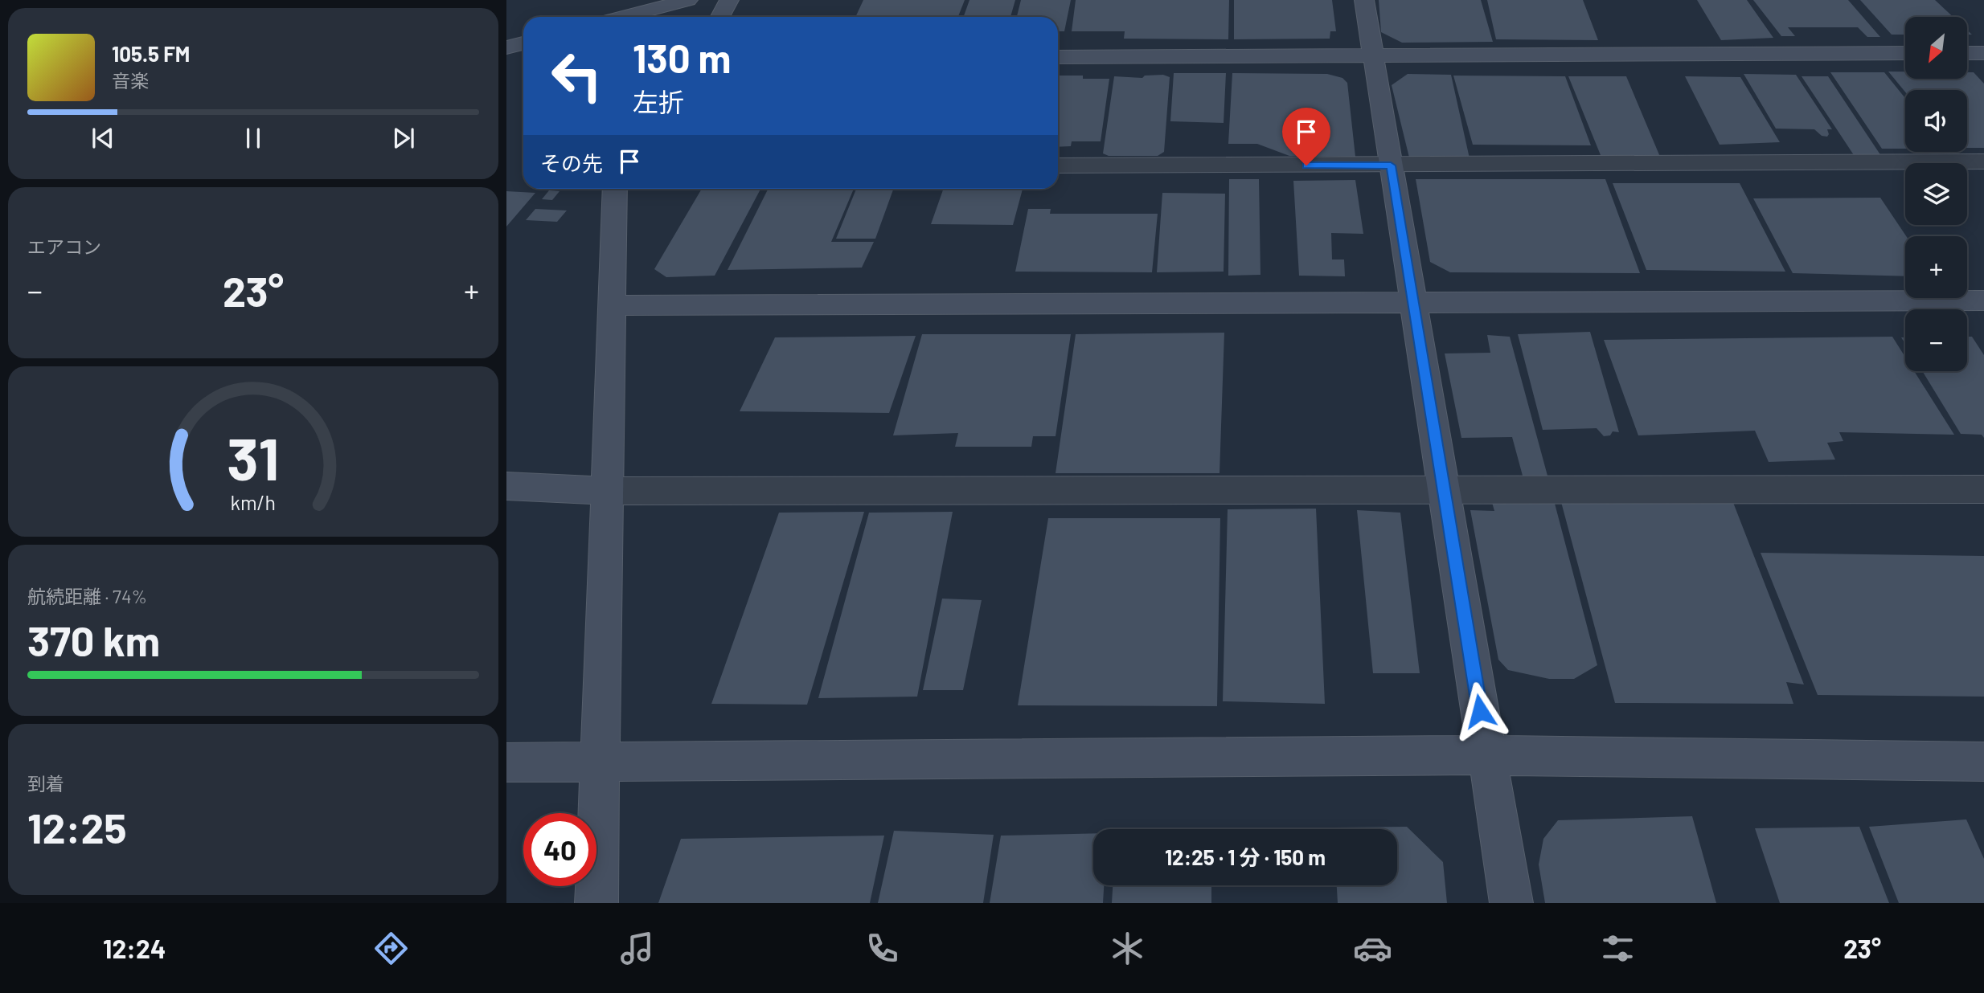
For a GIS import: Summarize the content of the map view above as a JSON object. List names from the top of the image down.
{
  "north": "bottom left",
  "page": {
    "map_buttons": ["+", "−"],
    "turn": ["130 m", "左折"],
    "song": ["105.5 FM", "音楽"],
    "then": "その先",
    "tile": [
      "エアコン",
      ["航続距離 · 74%", "370 km"],
      ["到着", "12:25"]
    ],
    "heat": ["−", "23°", "+"],
    "limit": "40",
    "trip": "12:25 · 1 分 · 150 m",
    "tabs": ["12:24", "23°"],
    "gauge": ["31", "km/h"]
  }
}
